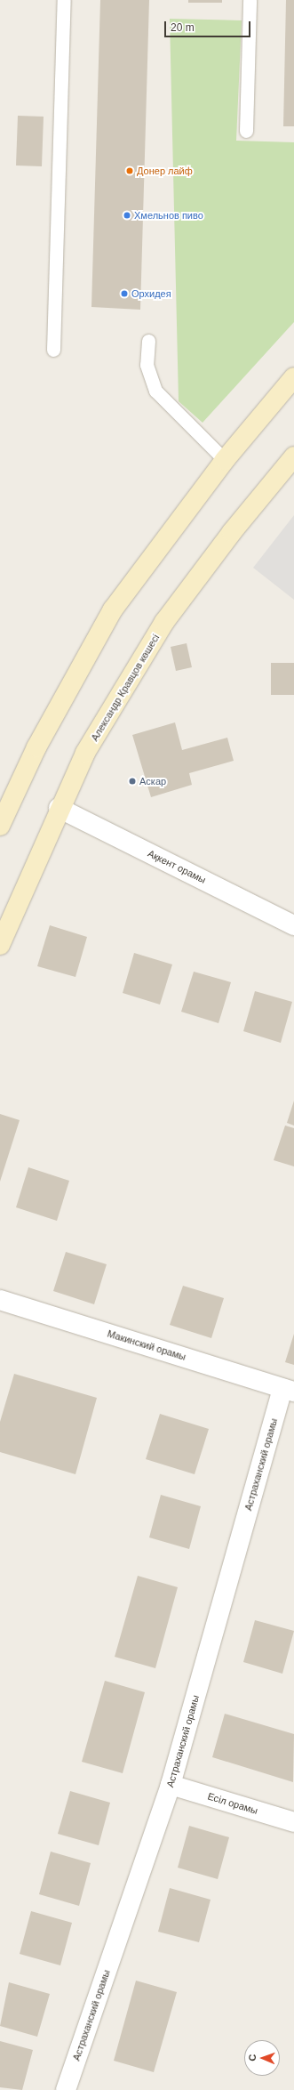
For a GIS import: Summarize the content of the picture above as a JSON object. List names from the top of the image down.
{
  "streets": {
    "main road": ["Александр Кравцов көшесі"],
    "street": [
      "Ақкент орамы",
      "Макинский орамы",
      "Астраханский орамы",
      "Есіл орамы"
    ]
  },
  "crossings": [
    ["Александр Кравцов көшесі", "Ақкент орамы"],
    ["Макинский орамы", "Астраханский орамы"],
    ["Астраханский орамы", "Есіл орамы"]
  ],
  "places": [
    "Донер лайф",
    "Хмельнов пиво",
    "Орхидея",
    "Аскар"
  ],
  "scale_bar": "20 m",
  "north": "left"
}
